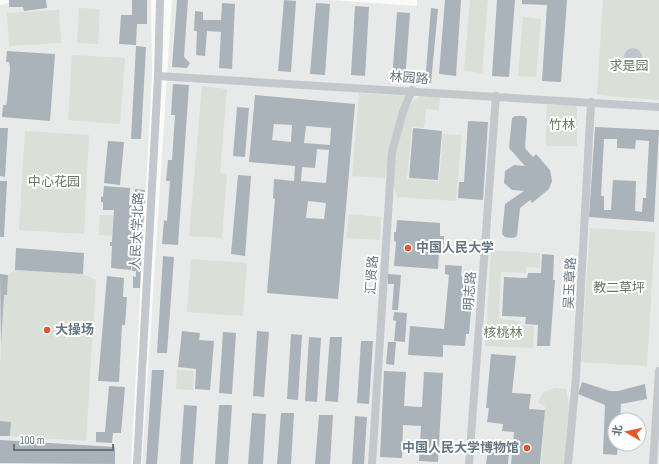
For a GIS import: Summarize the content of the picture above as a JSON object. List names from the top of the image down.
{
  "streets": {
    "street": [
      "林园路",
      "人民大学北路",
      "汇贤路",
      "吴玉章路",
      "明志路"
    ]
  },
  "crossings": [
    ["林园路", "人民大学北路"],
    ["林园路", "汇贤路"],
    ["林园路", "吴玉章路"],
    ["林园路", "明志路"]
  ],
  "parks": [
    "求是园",
    "竹林",
    "中心花园",
    "教二草坪",
    "核桃林"
  ],
  "places": ["中国人民大学", "大操场", "中国人民大学博物馆"],
  "scale_bar": "100 m",
  "north": "left"
}
